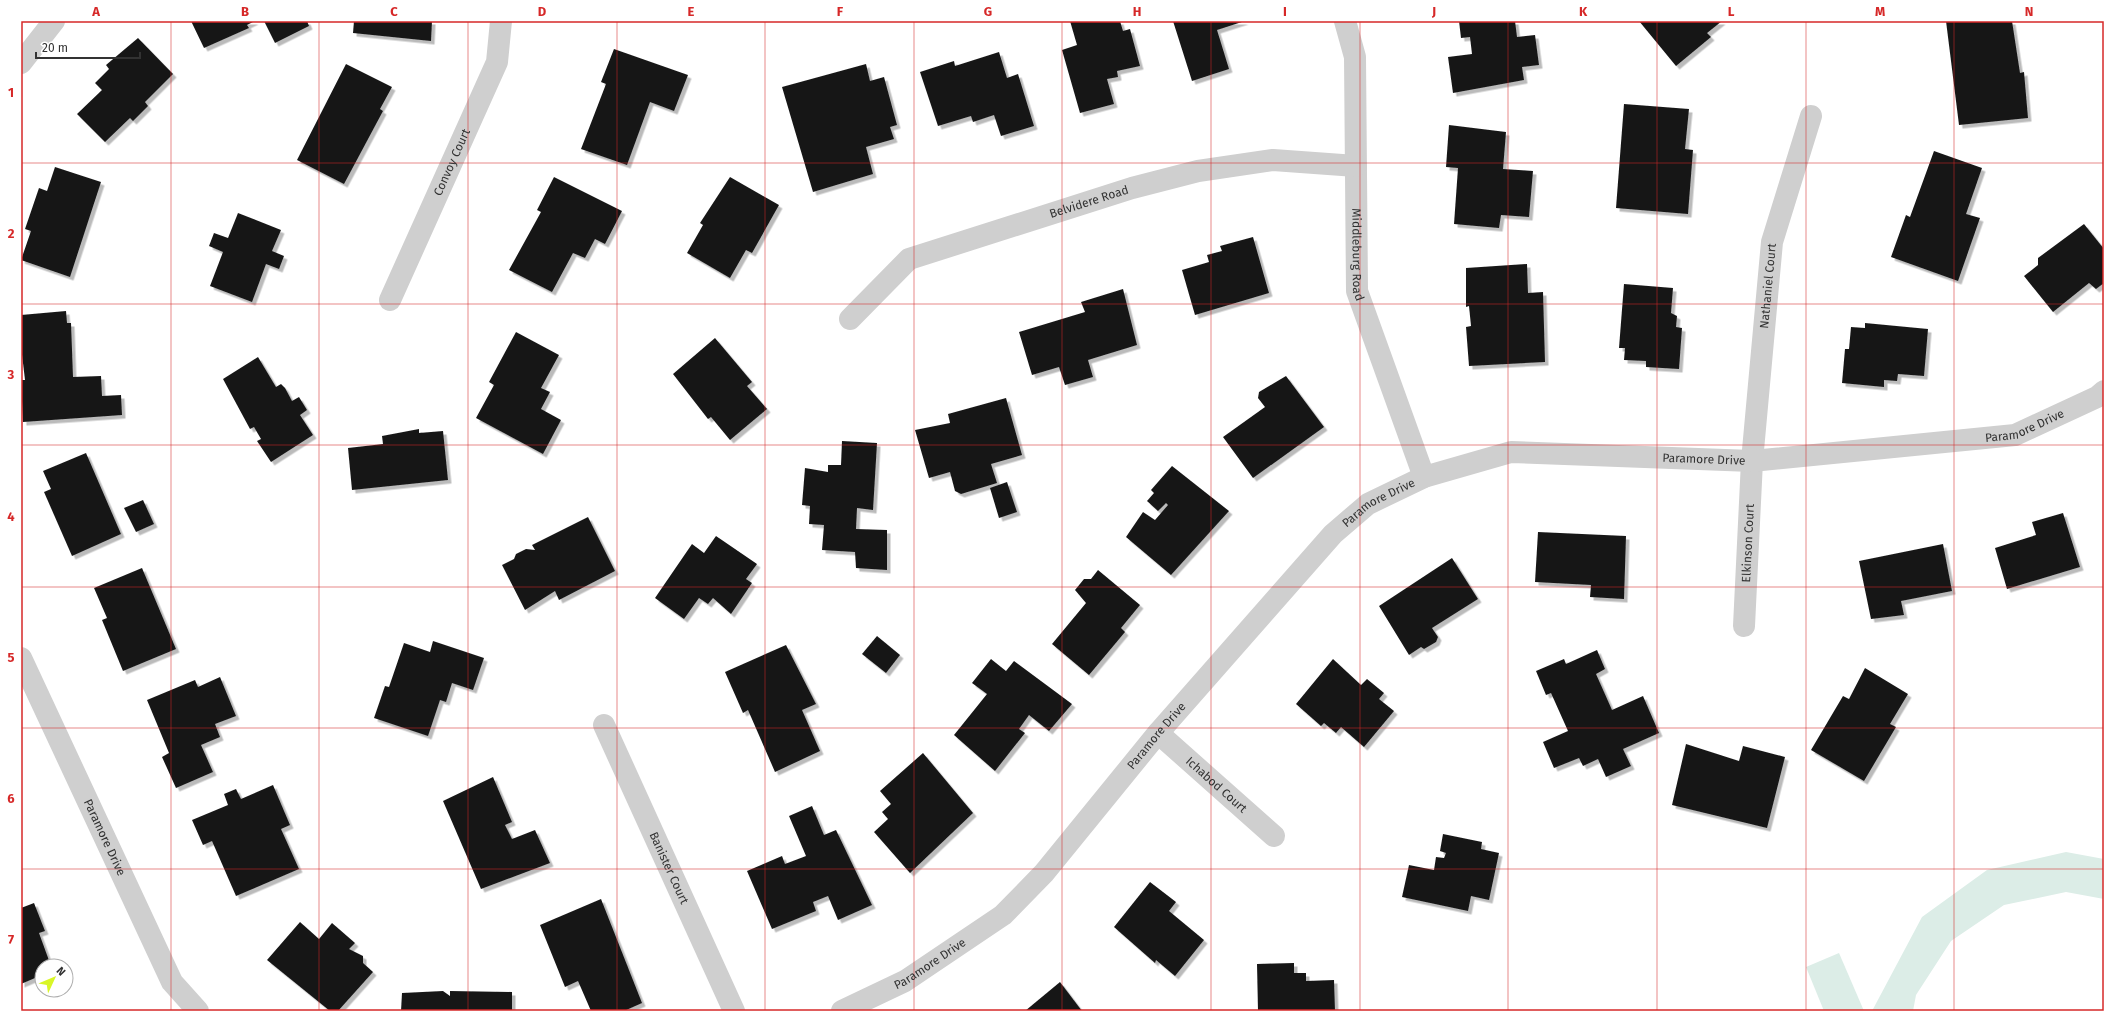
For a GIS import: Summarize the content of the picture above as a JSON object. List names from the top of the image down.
{
  "streets": {
    "street": [
      "Convoy Court",
      "Belvidere Road",
      "Middleburg Road",
      "Nathaniel Court",
      "Paramore Drive",
      "Elkinson Court",
      "Ichabod Court",
      "Banister Court"
    ]
  },
  "crossings": [
    ["Belvidere Road", "Middleburg Road"],
    ["Middleburg Road", "Paramore Drive"],
    ["Nathaniel Court", "Paramore Drive"],
    ["Nathaniel Court", "Elkinson Court"],
    ["Paramore Drive", "Elkinson Court"],
    ["Paramore Drive", "Ichabod Court"]
  ],
  "scale_bar": "20 m",
  "north": "top right",
  "grid": {
    "columns": [
      "A",
      "B",
      "C",
      "D",
      "E",
      "F",
      "G",
      "H",
      "I",
      "J",
      "K",
      "L",
      "M",
      "N"
    ],
    "rows": [
      "1",
      "2",
      "3",
      "4",
      "5",
      "6",
      "7"
    ]
  }
}
